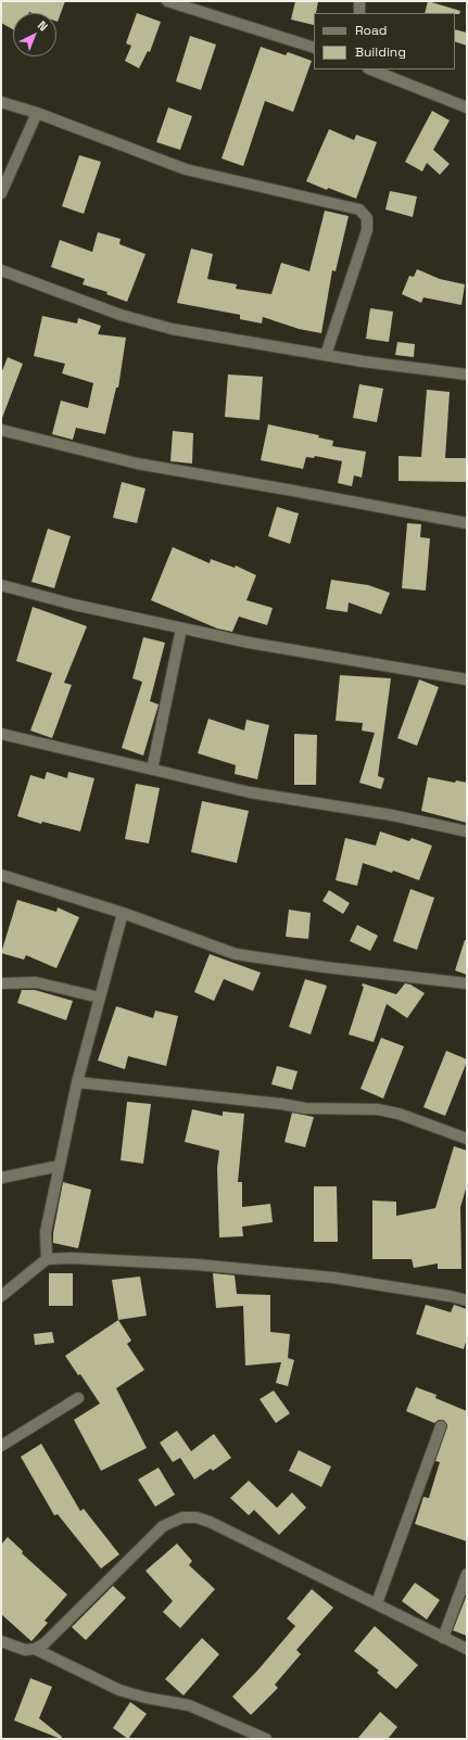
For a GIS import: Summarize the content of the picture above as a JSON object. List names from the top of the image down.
{
  "legend": ["Road", "Building"],
  "north": "top right"
}
